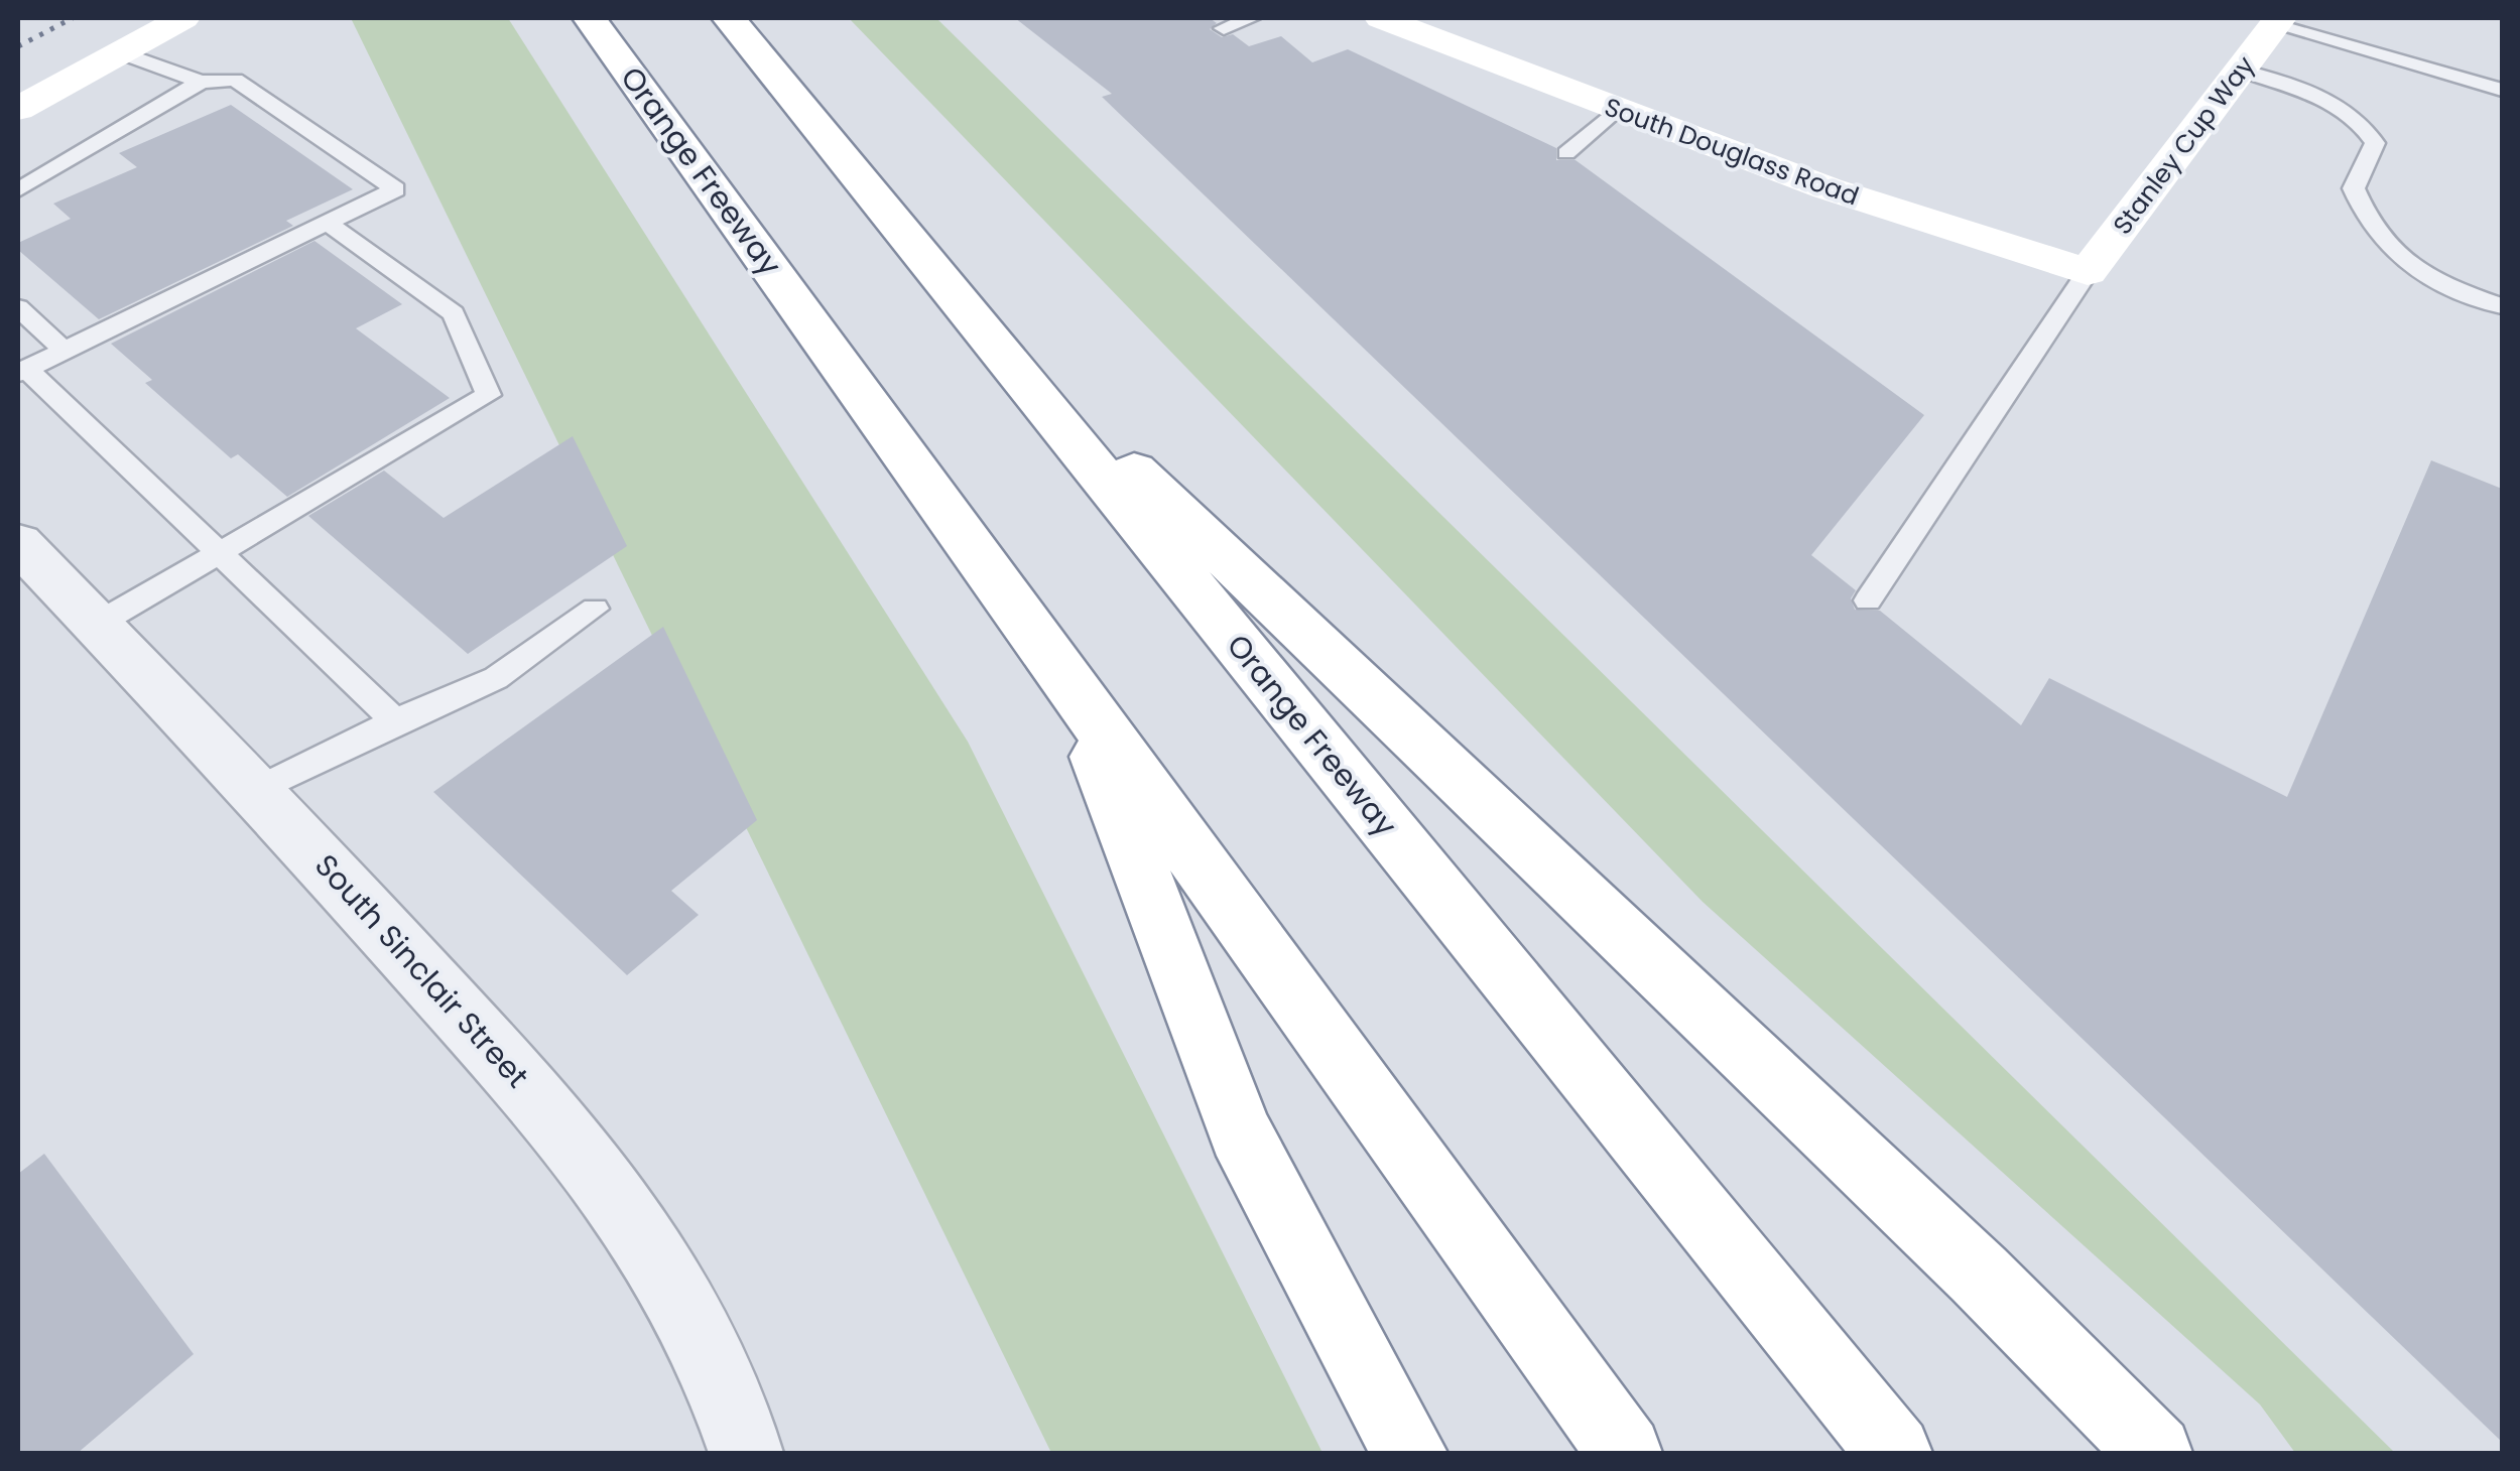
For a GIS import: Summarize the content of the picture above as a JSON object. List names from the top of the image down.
{
  "streets": {
    "main road": ["Stanley Cup Way", "South Douglass Road", "Orange Freeway"],
    "street": ["South Sinclair Street"]
  },
  "crossings": [
    ["Stanley Cup Way", "South Douglass Road"]
  ]
}
